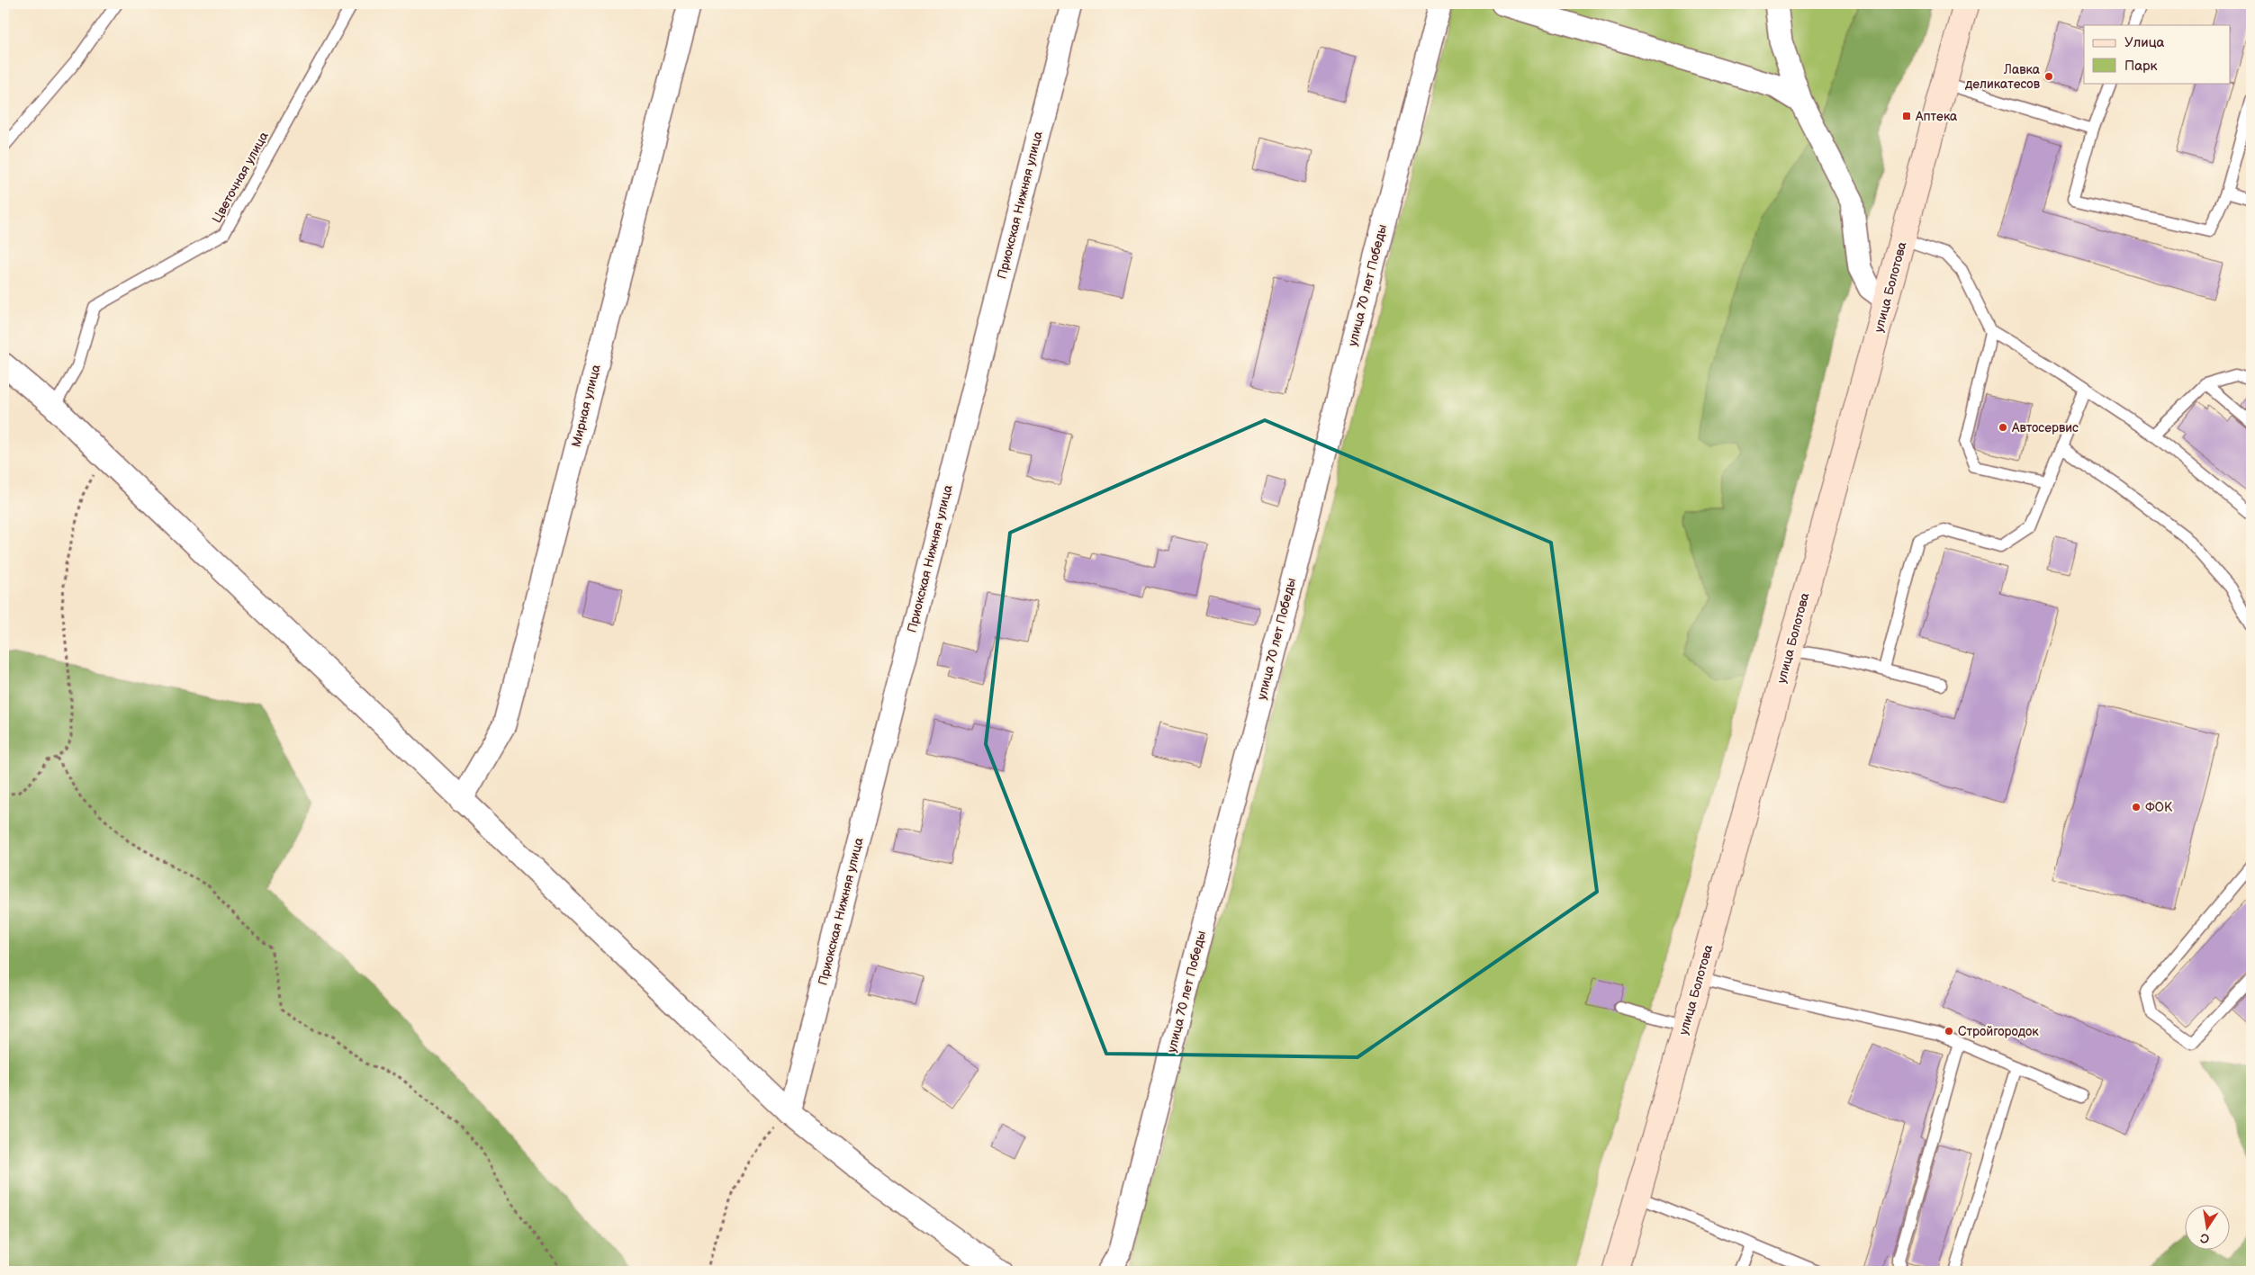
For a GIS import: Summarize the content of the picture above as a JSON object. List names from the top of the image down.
{
  "streets": {
    "main road": ["улица Болотова"],
    "street": ["Приокская Нижняя улица", "улица 70 лет Победы", "Мирная улица"],
    "lane": ["Цветочная улица"]
  },
  "places": {
    "other": [
      "Лавка деликатесов",
      "Автосервис",
      "ФОК",
      "Стройгородок"
    ],
    "transit": ["Аптека"]
  },
  "legend": ["Улица", "Парк"],
  "north": "bottom"
}
